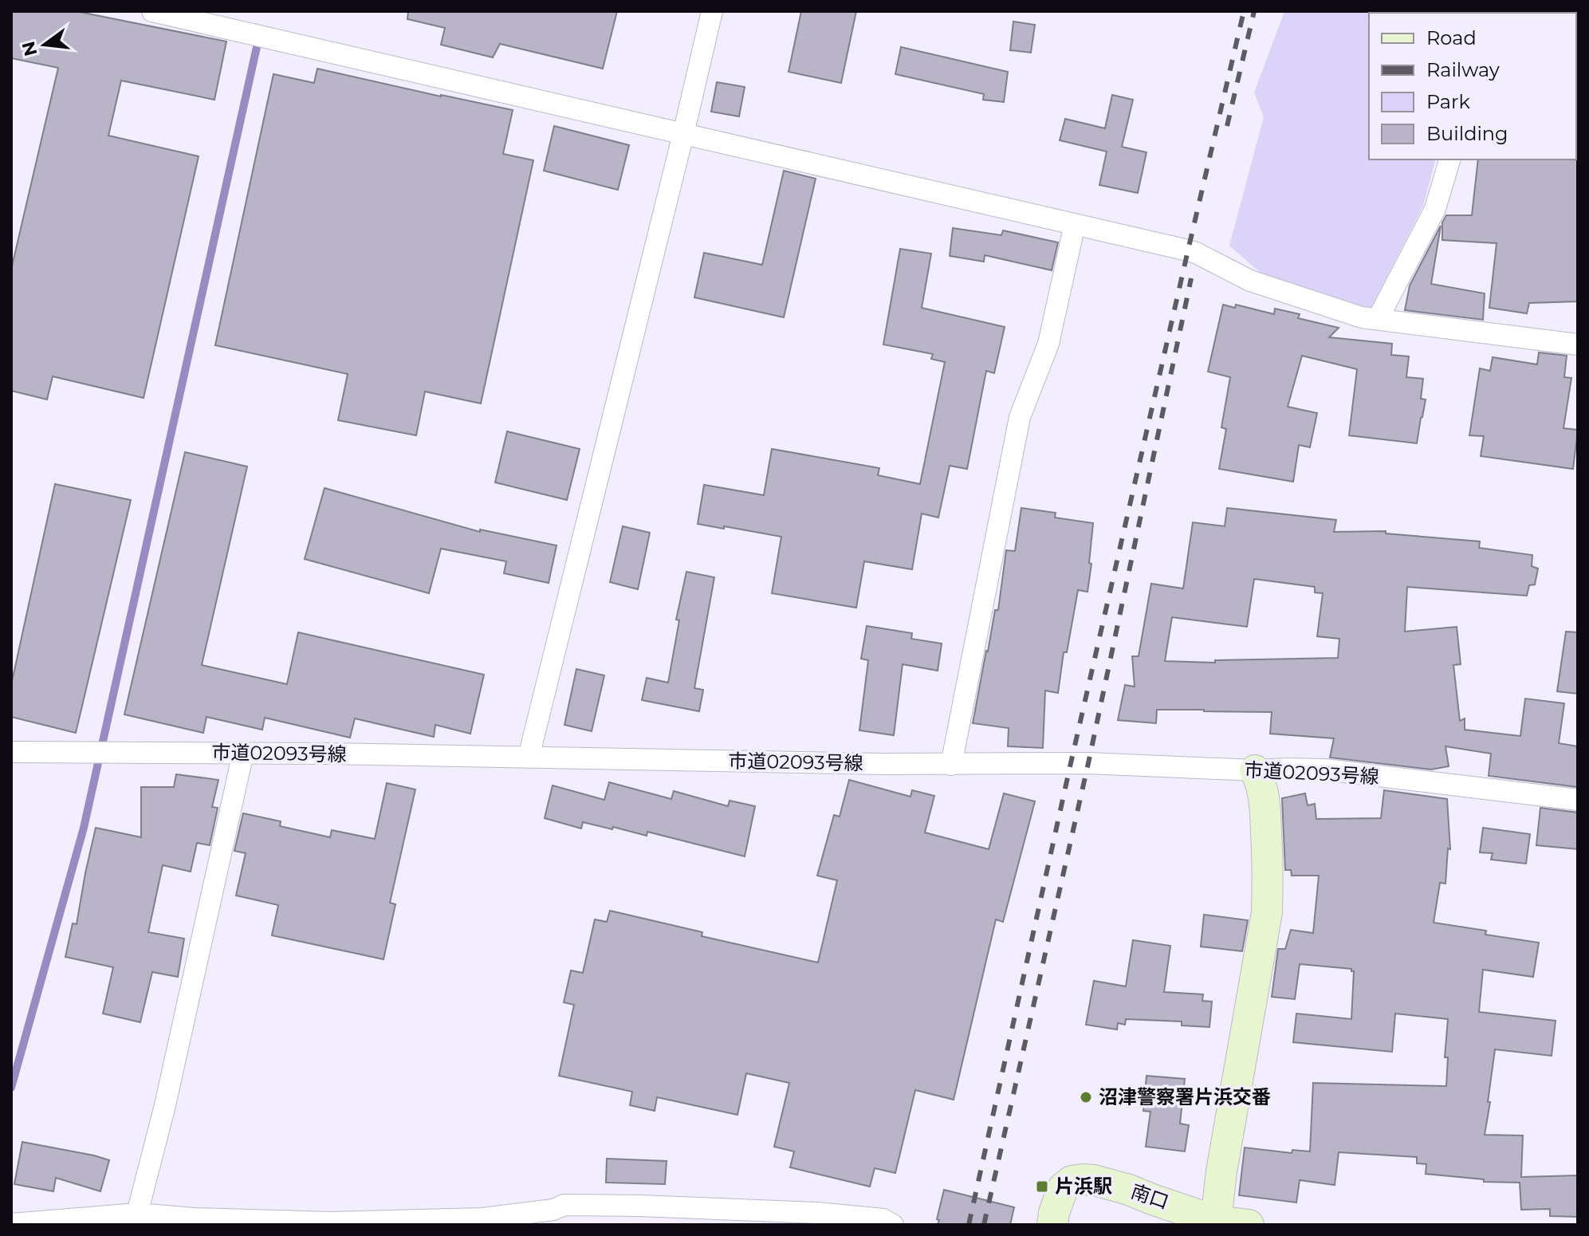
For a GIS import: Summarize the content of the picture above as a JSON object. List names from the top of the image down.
{
  "streets": {
    "street": ["市道02093号線", "南口"]
  },
  "places": {
    "other": ["沼津警察署片浜交番"],
    "transit": ["片浜駅"]
  },
  "legend": [
    "Road",
    "Railway",
    "Park",
    "Building"
  ],
  "north": "left"
}
